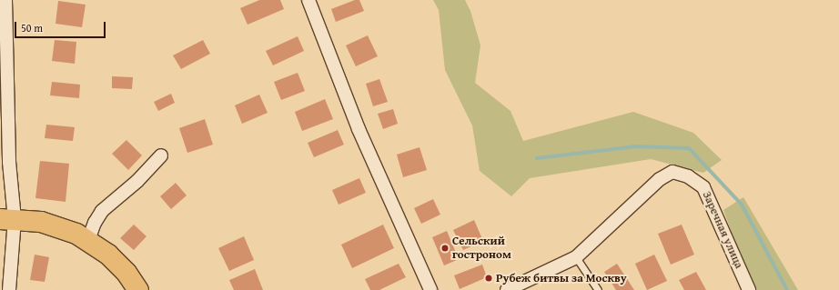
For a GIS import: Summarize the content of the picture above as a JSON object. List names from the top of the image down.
{
  "streets": {
    "street": ["Заречная улица"]
  },
  "places": ["Сельский гостроном", "Рубеж битвы за Москву"],
  "scale_bar": "50 m"
}
